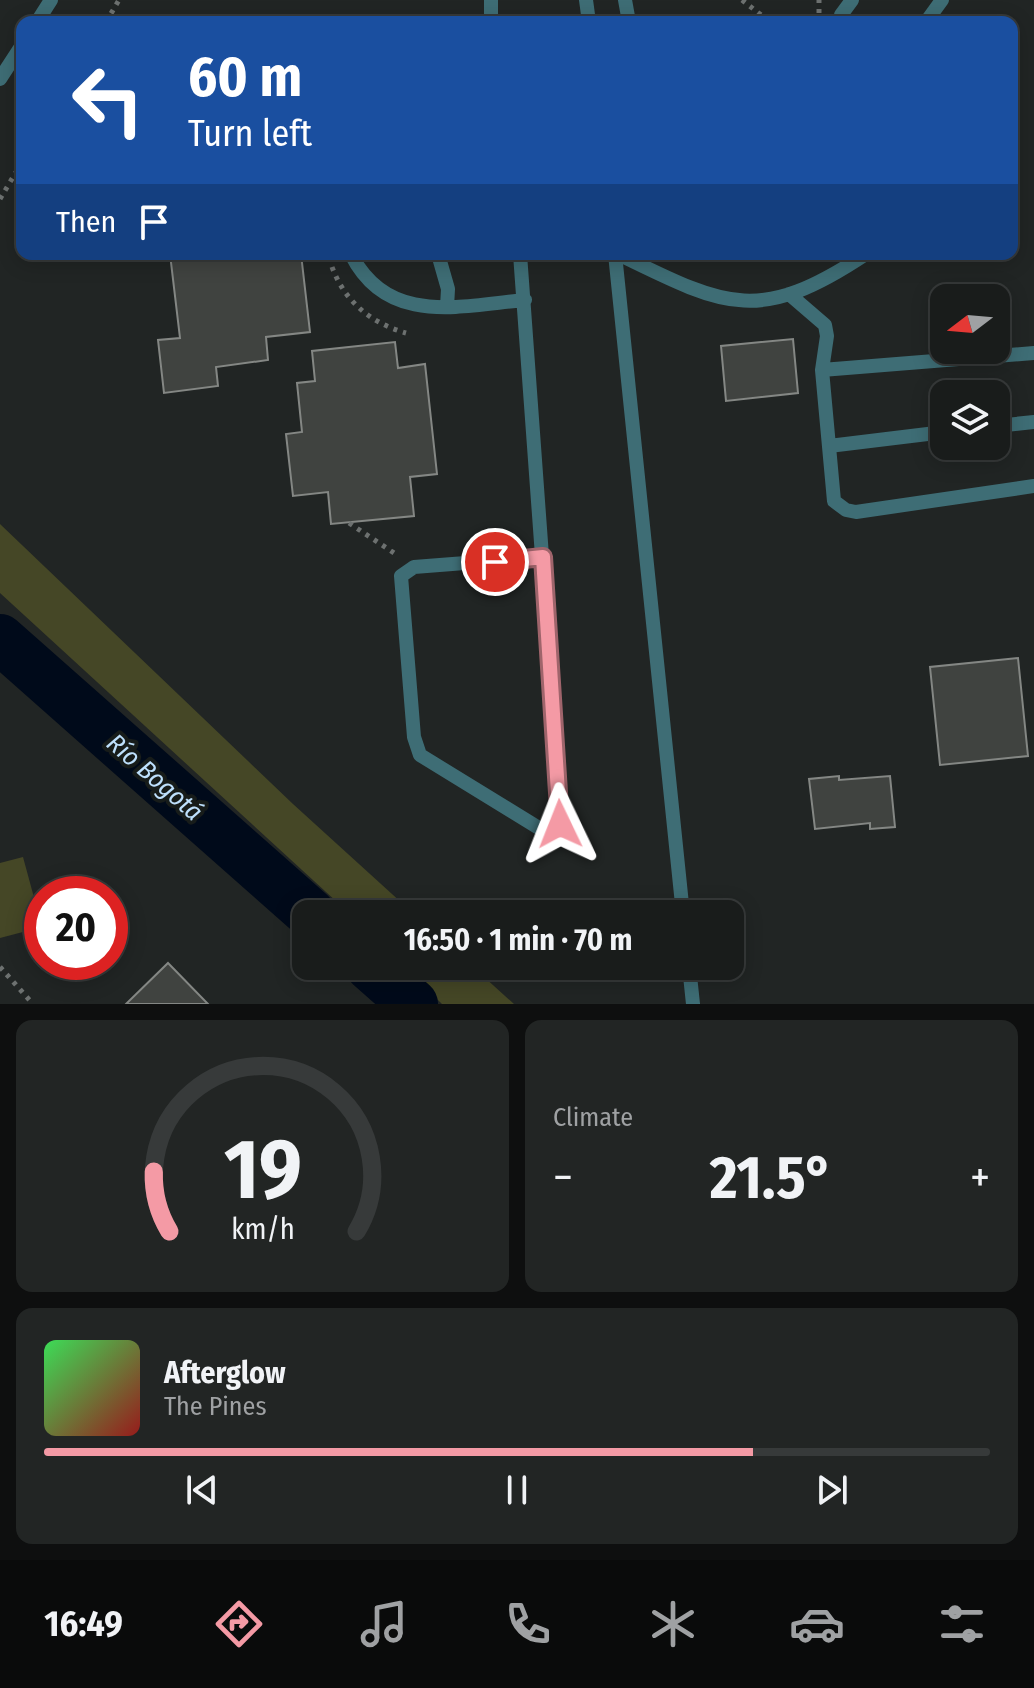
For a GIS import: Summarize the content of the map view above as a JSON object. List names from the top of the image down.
{
  "water": ["Río Bogotá"],
  "north": "left",
  "page": {
    "turn": ["60 m", "Turn left"],
    "then": "Then",
    "limit": "20",
    "trip": "16:50 · 1 min · 70 m",
    "tile": "Climate",
    "heat": ["−", "21.5°", "+"],
    "song": ["Afterglow", "The Pines"],
    "tabs": "16:49",
    "gauge": ["19", "km/h"]
  }
}
